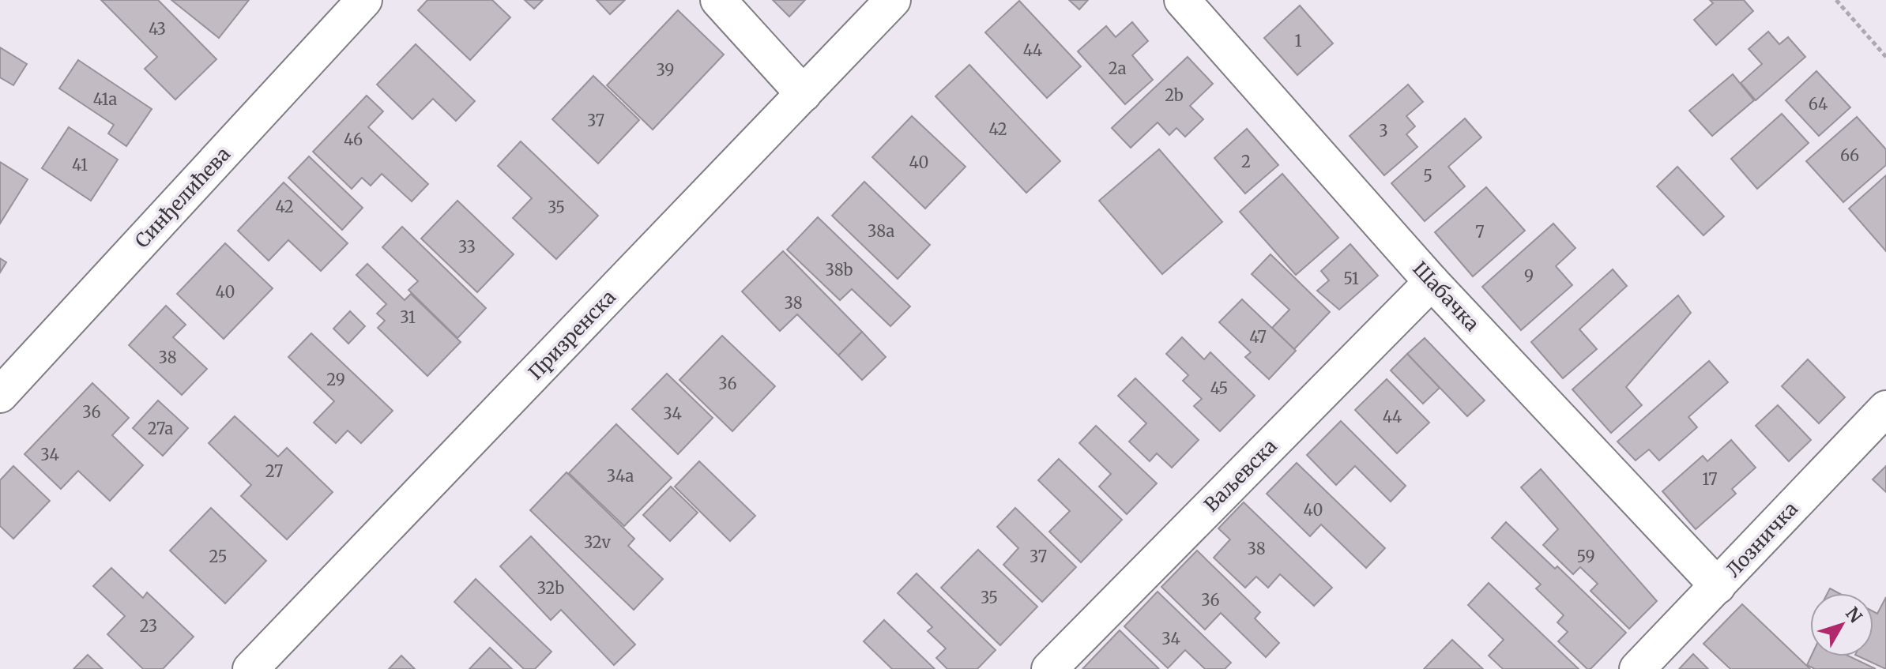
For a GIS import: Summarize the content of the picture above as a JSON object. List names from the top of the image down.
{
  "streets": {
    "street": [
      "Синђелићева",
      "Шабачка",
      "Призренска",
      "Ваљевска",
      "Лозничка"
    ]
  },
  "crossings": [
    ["Шабачка", "Ваљевска"],
    ["Шабачка", "Лозничка"]
  ],
  "house_numbers": [
    "43",
    "1",
    "44",
    "2a",
    "39",
    "2b",
    "41a",
    "64",
    "37",
    "42",
    "3",
    "46",
    "66",
    "2",
    "40",
    "41",
    "5",
    "42",
    "35",
    "38a",
    "7",
    "33",
    "38b",
    "9",
    "51",
    "40",
    "38",
    "31",
    "47",
    "38",
    "29",
    "36",
    "45",
    "36",
    "34",
    "44",
    "27a",
    "34",
    "27",
    "34a",
    "17",
    "40",
    "32v",
    "38",
    "25",
    "37",
    "59",
    "32b",
    "35",
    "36",
    "23",
    "34"
  ],
  "north": "top right"
}
